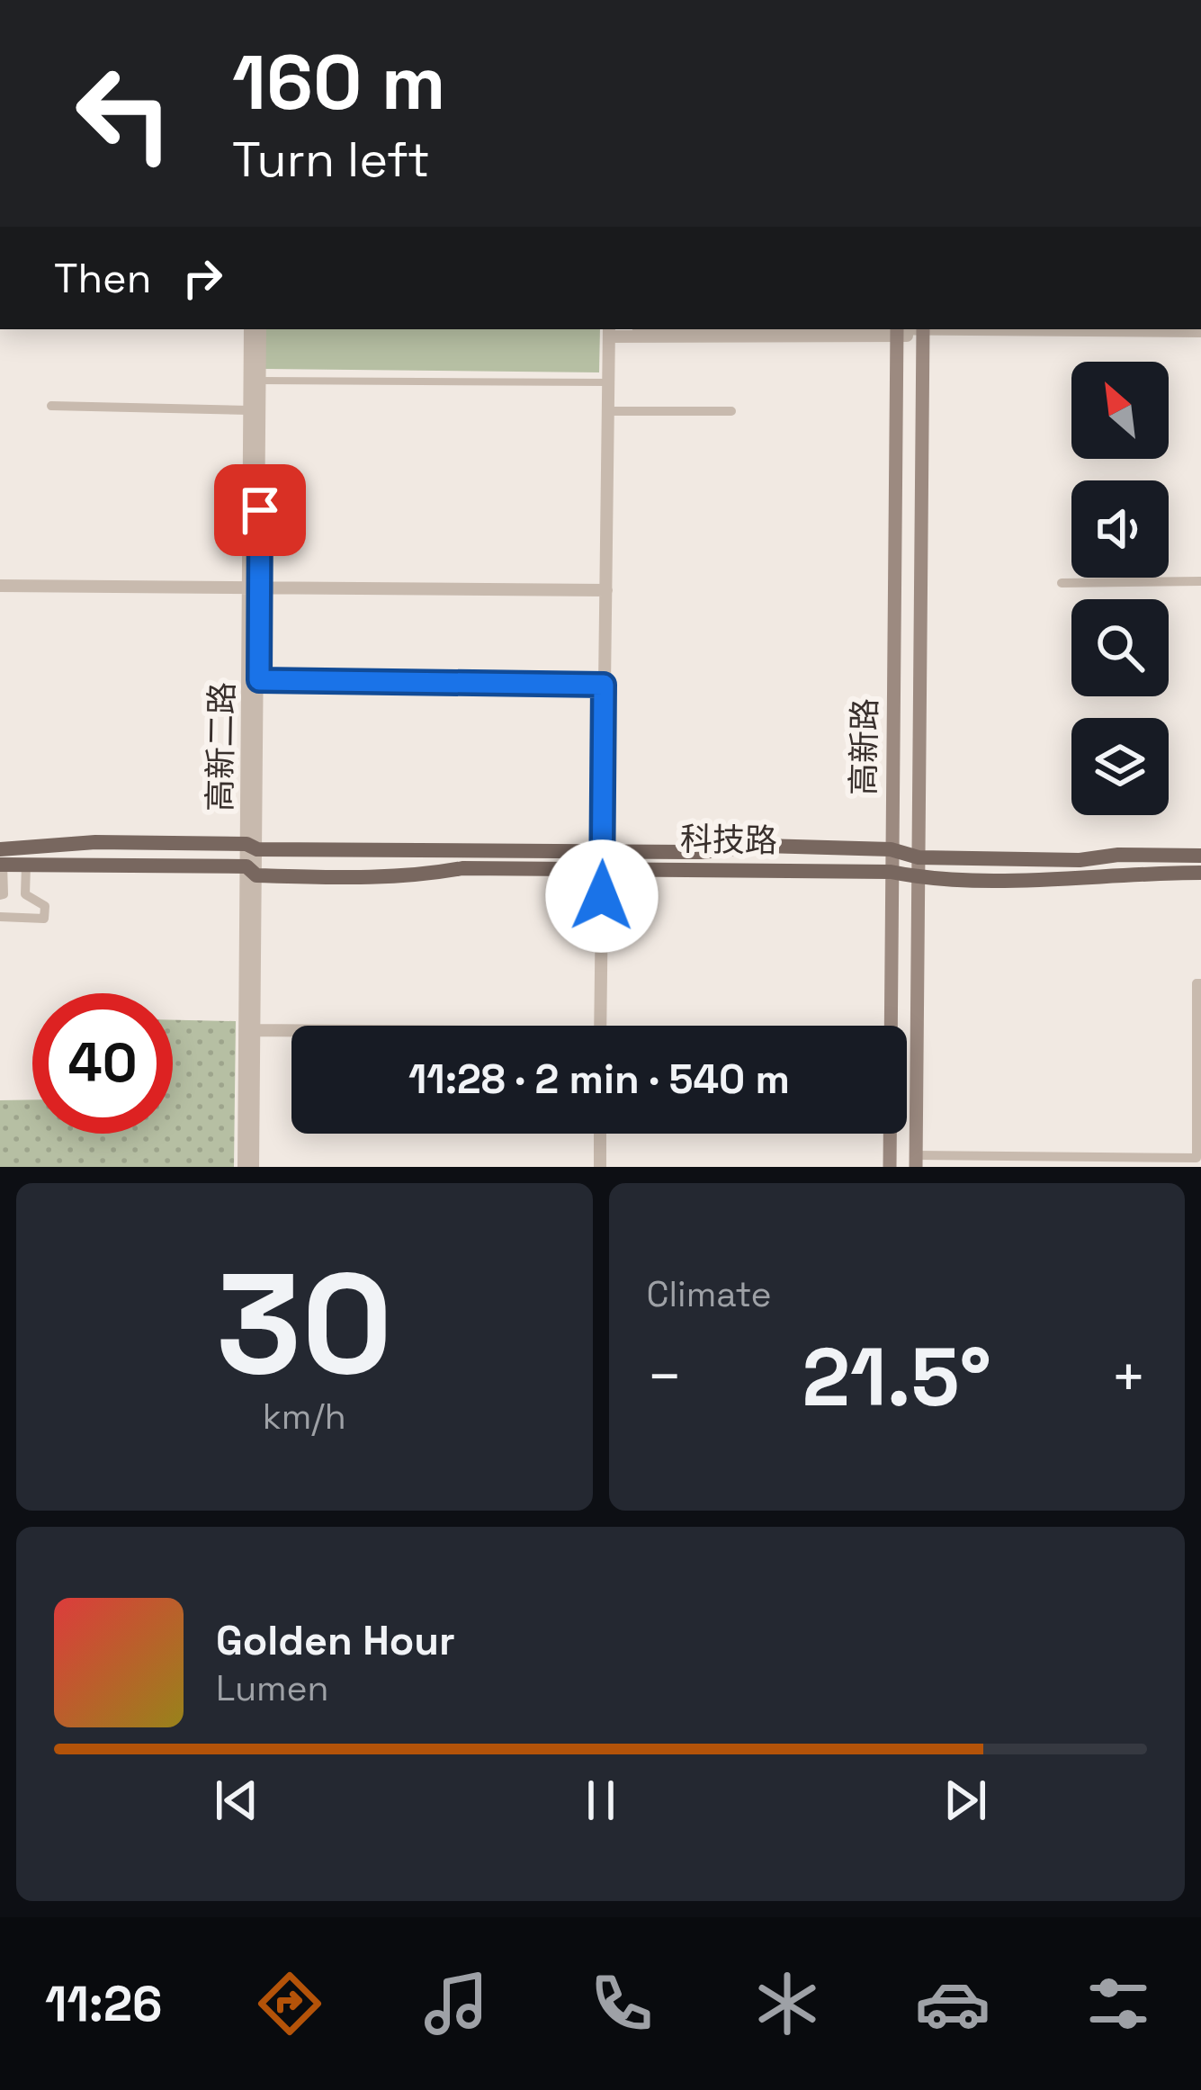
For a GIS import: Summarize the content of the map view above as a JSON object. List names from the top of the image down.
{
  "streets": {
    "main road": ["高新路", "科技路"],
    "street": ["高新二路"]
  },
  "crossings": [
    ["高新二路", "科技路"],
    ["高新路", "科技路"]
  ],
  "north": "top left",
  "page": {
    "turn": ["160 m", "Turn left"],
    "then": "Then",
    "limit": "40",
    "trip": "11:28 · 2 min · 540 m",
    "tile": [
      ["30", "km/h"],
      "Climate"
    ],
    "heat": ["−", "21.5°", "+"],
    "song": ["Golden Hour", "Lumen"],
    "tabs": "11:26"
  }
}
